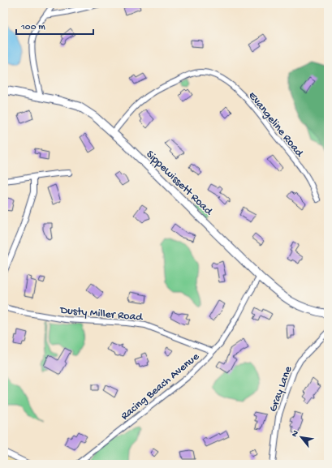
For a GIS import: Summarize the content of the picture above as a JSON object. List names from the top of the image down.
{
  "streets": {
    "main road": ["Sippewissett Road"],
    "street": [
      "Evangeline Road",
      "Dusty Miller Road",
      "Racing Beach Avenue",
      "Gray Lane"
    ]
  },
  "crossings": [
    ["Evangeline Road", "Sippewissett Road"],
    ["Sippewissett Road", "Racing Beach Avenue"],
    ["Dusty Miller Road", "Racing Beach Avenue"]
  ],
  "scale_bar": "100 m",
  "north": "top left"
}
